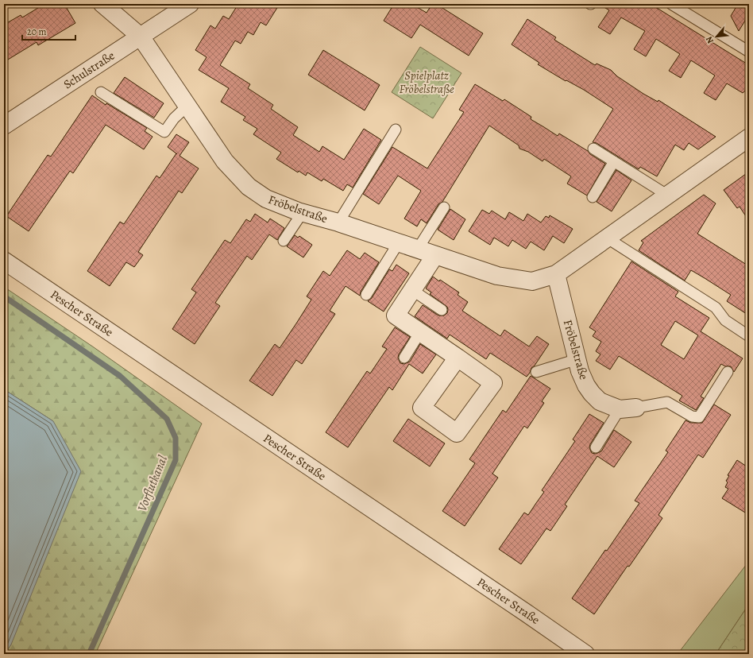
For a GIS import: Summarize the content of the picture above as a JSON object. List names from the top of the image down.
{
  "streets": {
    "street": ["Schulstraße", "Fröbelstraße", "Pescher Straße"]
  },
  "crossings": [
    ["Schulstraße", "Fröbelstraße"]
  ],
  "water": ["Vorflutkanal"],
  "parks": ["Spielplatz Fröbelstraße"],
  "scale_bar": "20 m",
  "north": "bottom left"
}
